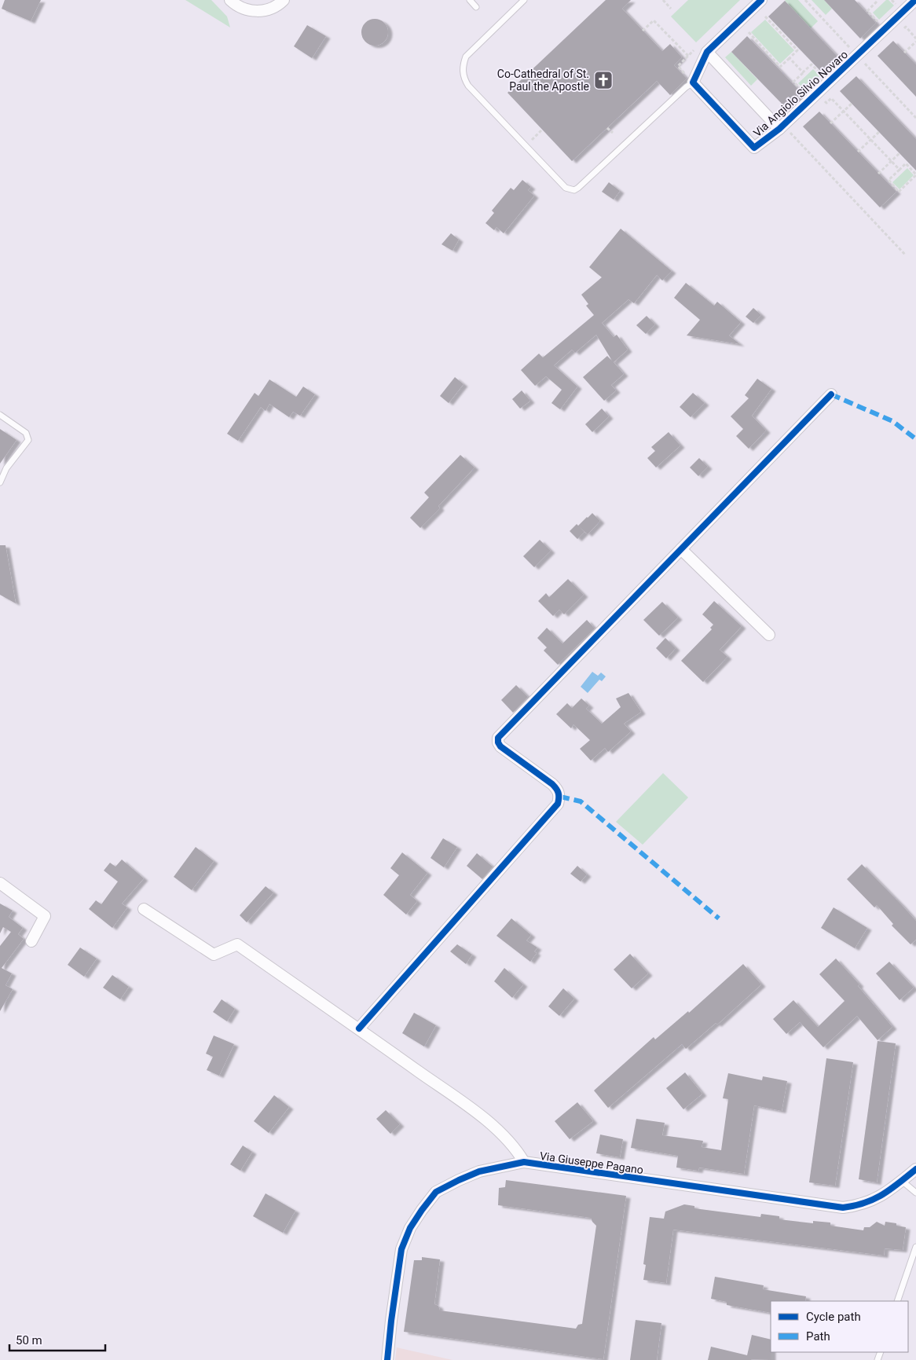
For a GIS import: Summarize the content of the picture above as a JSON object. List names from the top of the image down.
{
  "streets": {
    "street": ["Via Angiolo Silvio Novaro", "Via Giuseppe Pagano"]
  },
  "places": {
    "church": ["Co-Cathedral of St. Paul the Apostle"]
  },
  "legend": ["Cycle path", "Path"],
  "scale_bar": "50 m"
}
